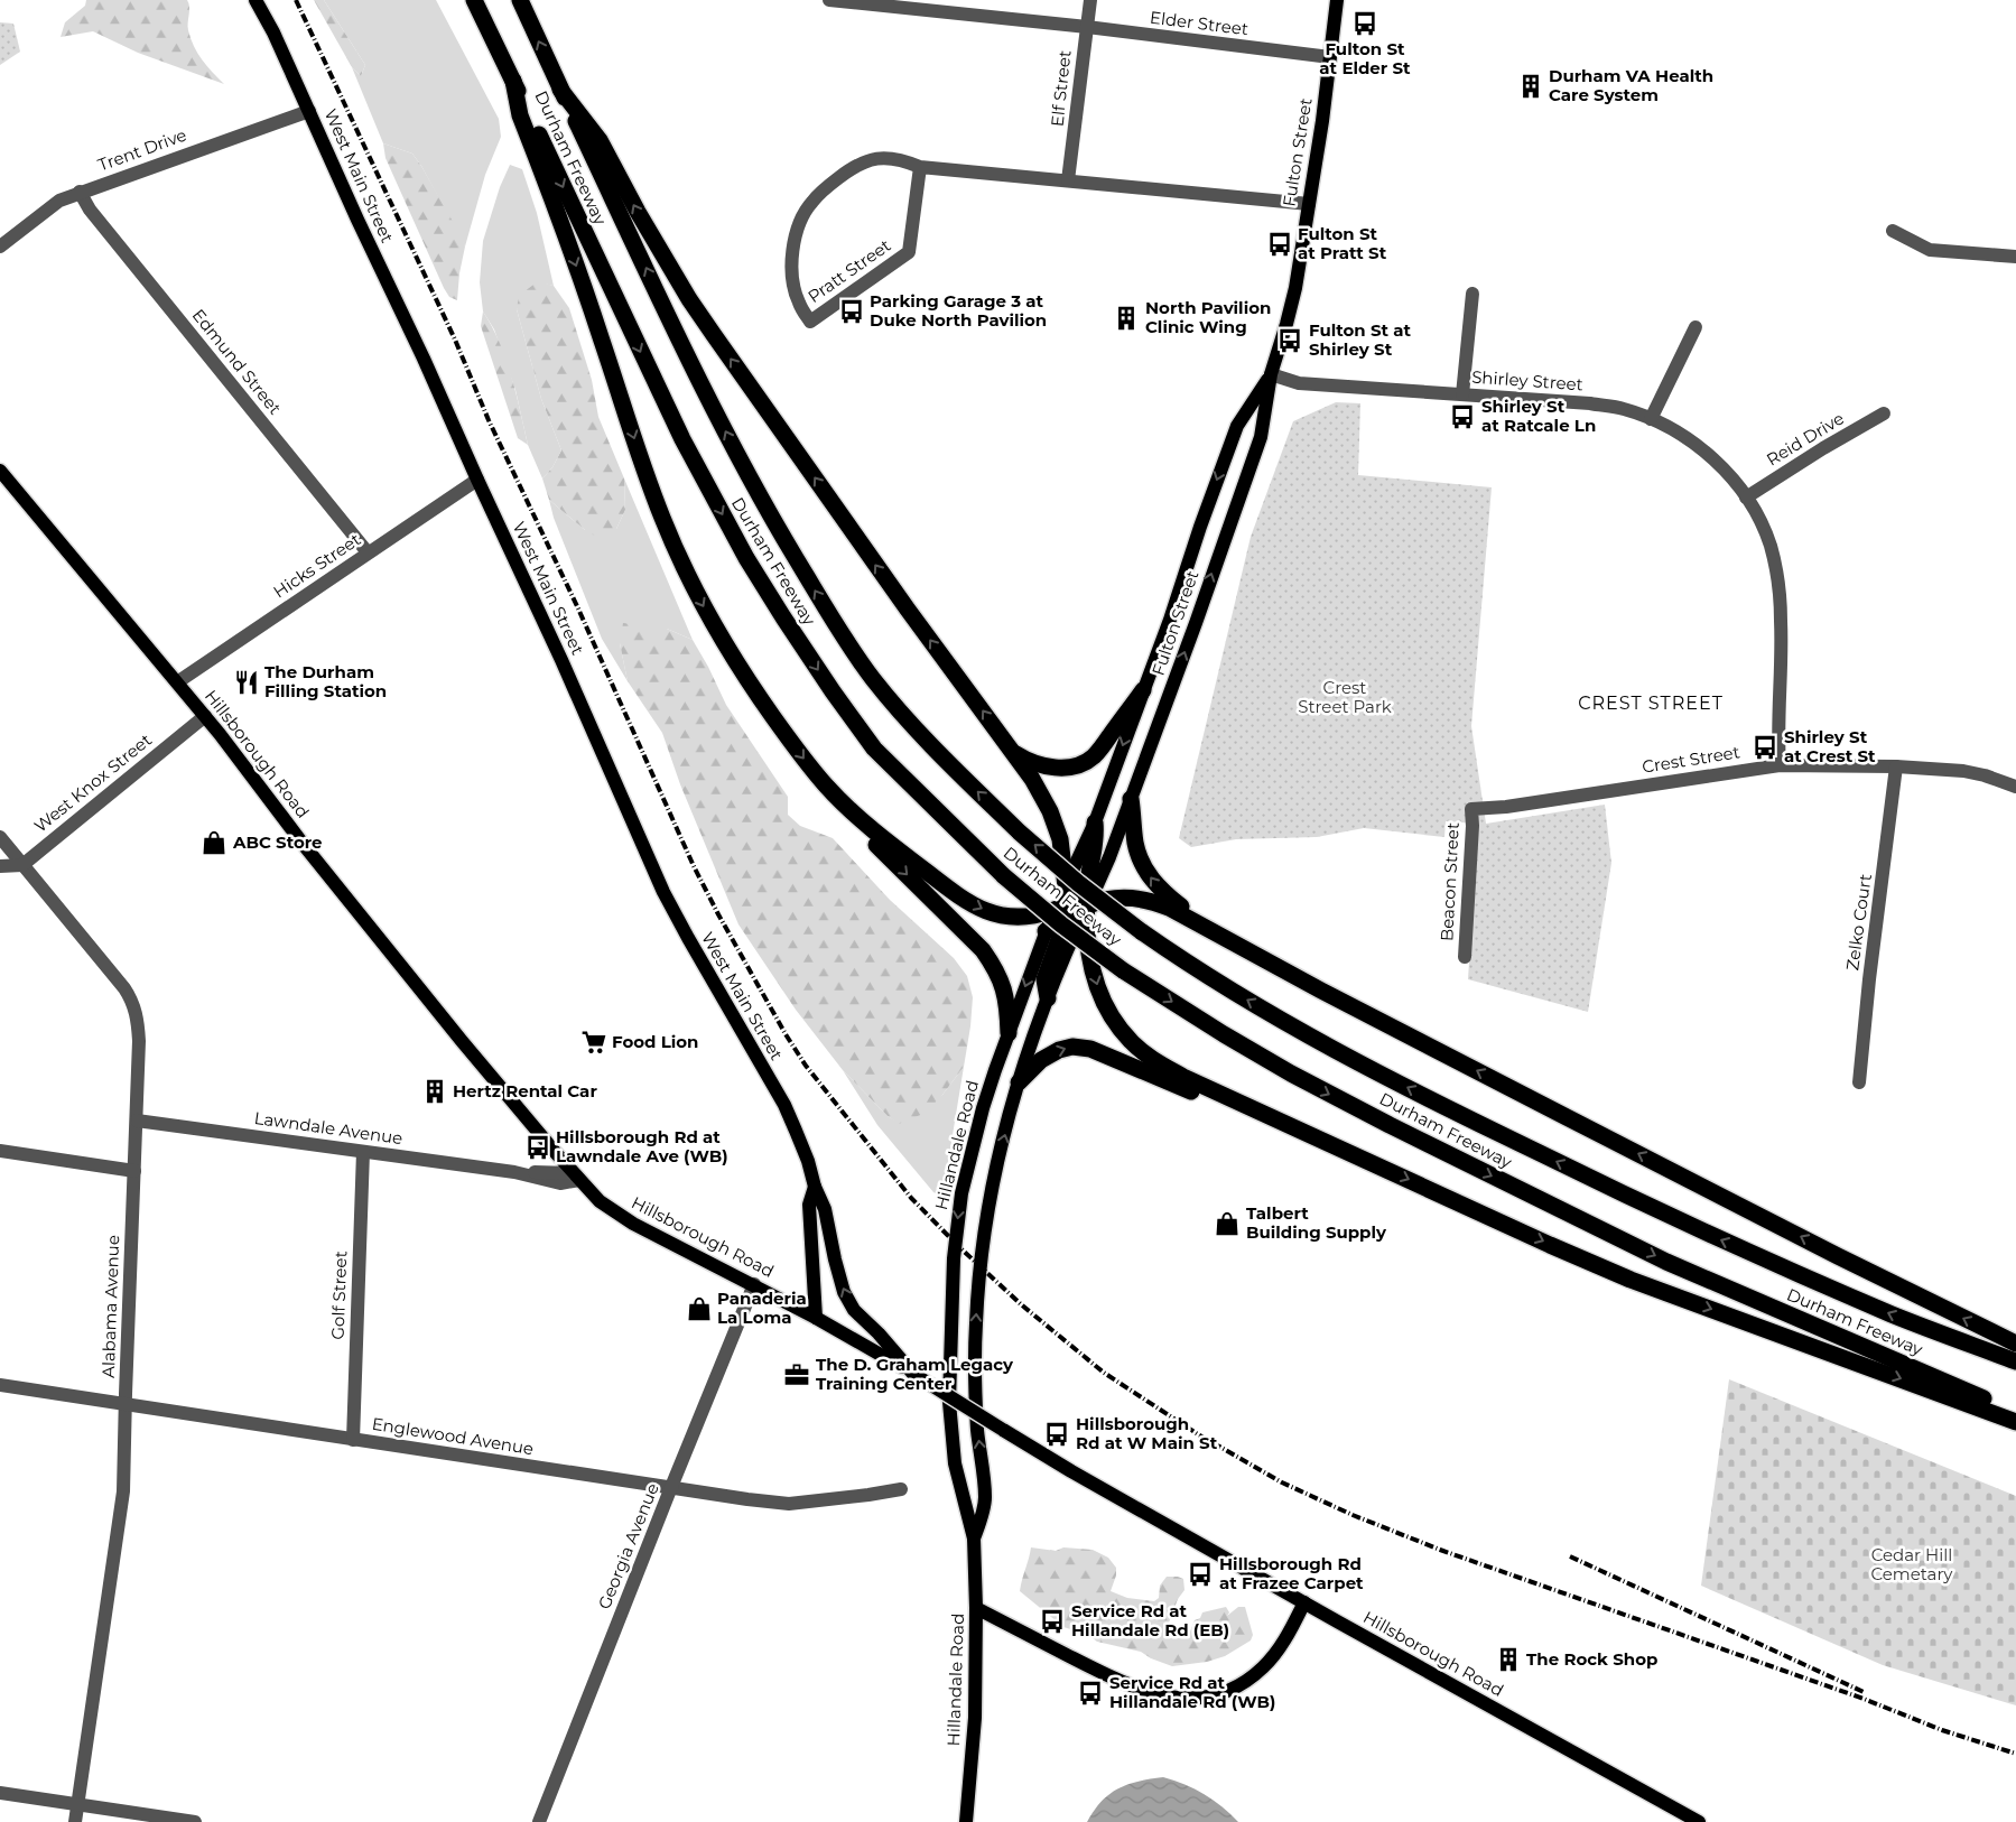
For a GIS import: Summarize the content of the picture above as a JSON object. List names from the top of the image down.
{
  "streets": {
    "highway": ["Durham Freeway"],
    "main road": [
      "Fulton Street",
      "West Main Street",
      "Hillsborough Road",
      "Hillandale Road"
    ],
    "street": [
      "Elder Street",
      "Elf Street",
      "Trent Drive",
      "Pratt Street",
      "Edmund Street",
      "Shirley Street",
      "Reid Drive",
      "Hicks Street",
      "Crest Street",
      "West Knox Street",
      "Beacon Street",
      "Zelko Court",
      "Lawndale Avenue",
      "Golf Street",
      "Alabama Avenue",
      "Englewood Avenue",
      "Georgia Avenue"
    ]
  },
  "crossings": [
    ["Elder Street", "Elf Street"],
    ["Elder Street", "Fulton Street"],
    ["Elf Street", "Pratt Street"],
    ["Trent Drive", "West Main Street"],
    ["Trent Drive", "Edmund Street"],
    ["Fulton Street", "Pratt Street"],
    ["Fulton Street", "Shirley Street"],
    ["Fulton Street", "Hillandale Road"],
    ["West Main Street", "Hicks Street"],
    ["West Main Street", "Hillsborough Road"],
    ["Edmund Street", "Hicks Street"],
    ["Shirley Street", "Reid Drive"],
    ["Shirley Street", "Crest Street"],
    ["Hicks Street", "Hillsborough Road"],
    ["Hillsborough Road", "West Knox Street"],
    ["Hillsborough Road", "Lawndale Avenue"],
    ["Hillsborough Road", "Georgia Avenue"],
    ["Crest Street", "Beacon Street"],
    ["Crest Street", "Zelko Court"],
    ["West Knox Street", "Alabama Avenue"],
    ["Lawndale Avenue", "Golf Street"],
    ["Lawndale Avenue", "Alabama Avenue"],
    ["Golf Street", "Englewood Avenue"],
    ["Alabama Avenue", "Englewood Avenue"],
    ["Englewood Avenue", "Georgia Avenue"]
  ],
  "districts": ["CREST STREET"],
  "parks": ["Crest Street Park", "Cedar Hill Cemetary"],
  "places": {
    "bus stop": [
      "Fulton St at Elder St",
      "Fulton St at Pratt St",
      "Parking Garage 3 at Duke North Pavilion",
      "Fulton St at Shirley St",
      "Shirley St at Ratcale Ln",
      "Shirley St at Crest St",
      "Hillsborough Rd at Lawndale Ave (WB)",
      "Hillsborough Rd at W Main St",
      "Hillsborough Rd at Frazee Carpet",
      "Service Rd at Hillandale Rd (EB)",
      "Service Rd at Hillandale Rd (WB)"
    ],
    "building": [
      "Durham VA Health Care System",
      "North Pavilion Clinic Wing",
      "Hertz Rental Car",
      "The Rock Shop"
    ],
    "restaurant": ["The Durham Filling Station"],
    "shop": ["ABC Store", "Talbert Building Supply", "Panaderia La Loma"],
    "supermarket": ["Food Lion"],
    "office": ["The D. Graham Legacy Training Center"]
  }
}
